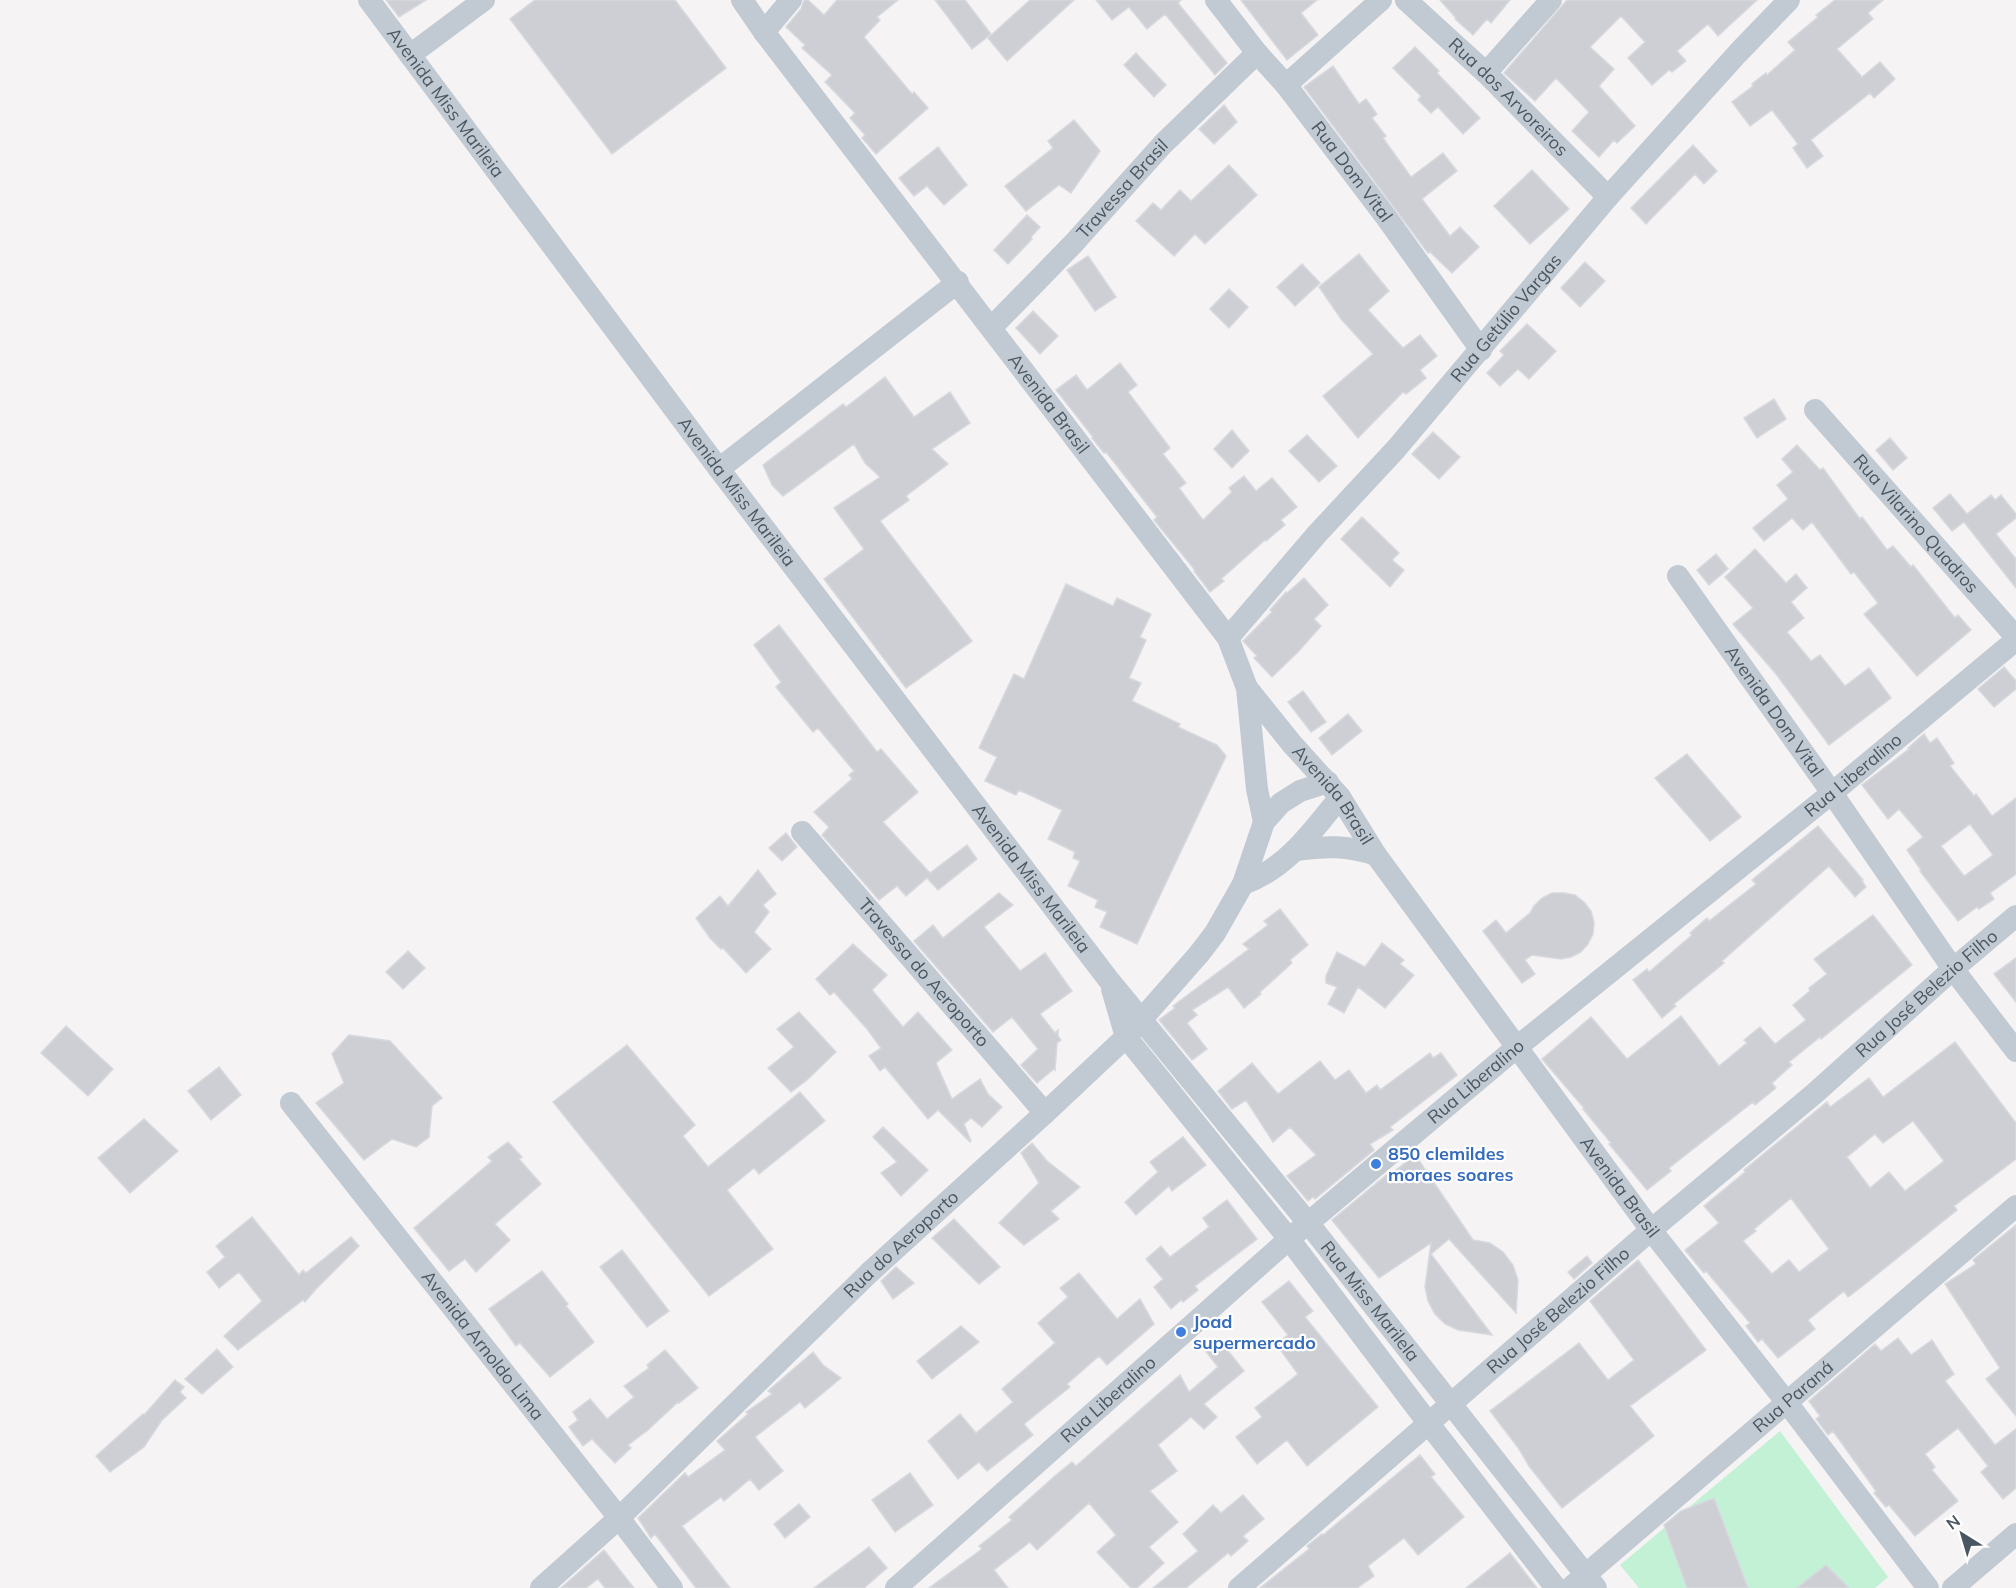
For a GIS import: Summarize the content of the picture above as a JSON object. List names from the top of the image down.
{
  "streets": {
    "street": [
      "Rua dos Arvoreiros",
      "Avenida Miss Marileia",
      "Rua Dom Vital",
      "Travessa Brasil",
      "Rua Getúlio Vargas",
      "Avenida Brasil",
      "Rua Vilarino Quadros",
      "Avenida Dom Vital",
      "Rua Liberalino",
      "Travessa do Aeroporto",
      "Rua José Belezio Filho",
      "Rua do Aeroporto",
      "Rua Miss Marilela",
      "Avenida Arnoldo Lima",
      "Rua Paraná"
    ]
  },
  "crossings": [
    ["Rua dos Arvoreiros", "Rua Getúlio Vargas"],
    ["Avenida Miss Marileia", "Rua do Aeroporto"],
    ["Avenida Miss Marileia", "Rua Miss Marilela"],
    ["Rua Dom Vital", "Travessa Brasil"],
    ["Rua Dom Vital", "Rua Getúlio Vargas"],
    ["Travessa Brasil", "Avenida Brasil"],
    ["Rua Getúlio Vargas", "Avenida Brasil"],
    ["Avenida Brasil", "Rua Liberalino"],
    ["Avenida Brasil", "Rua José Belezio Filho"],
    ["Avenida Brasil", "Rua Paraná"],
    ["Rua Vilarino Quadros", "Rua Liberalino"],
    ["Avenida Dom Vital", "Rua Liberalino"],
    ["Avenida Dom Vital", "Rua José Belezio Filho"],
    ["Rua Liberalino", "Rua Miss Marilela"],
    ["Travessa do Aeroporto", "Rua do Aeroporto"],
    ["Rua José Belezio Filho", "Rua Miss Marilela"],
    ["Rua do Aeroporto", "Rua Miss Marilela"],
    ["Rua do Aeroporto", "Avenida Arnoldo Lima"],
    ["Rua Miss Marilela", "Rua Paraná"]
  ],
  "places": ["850 clemildes moraes soares", "Joad supermercado"],
  "north": "top left"
}
